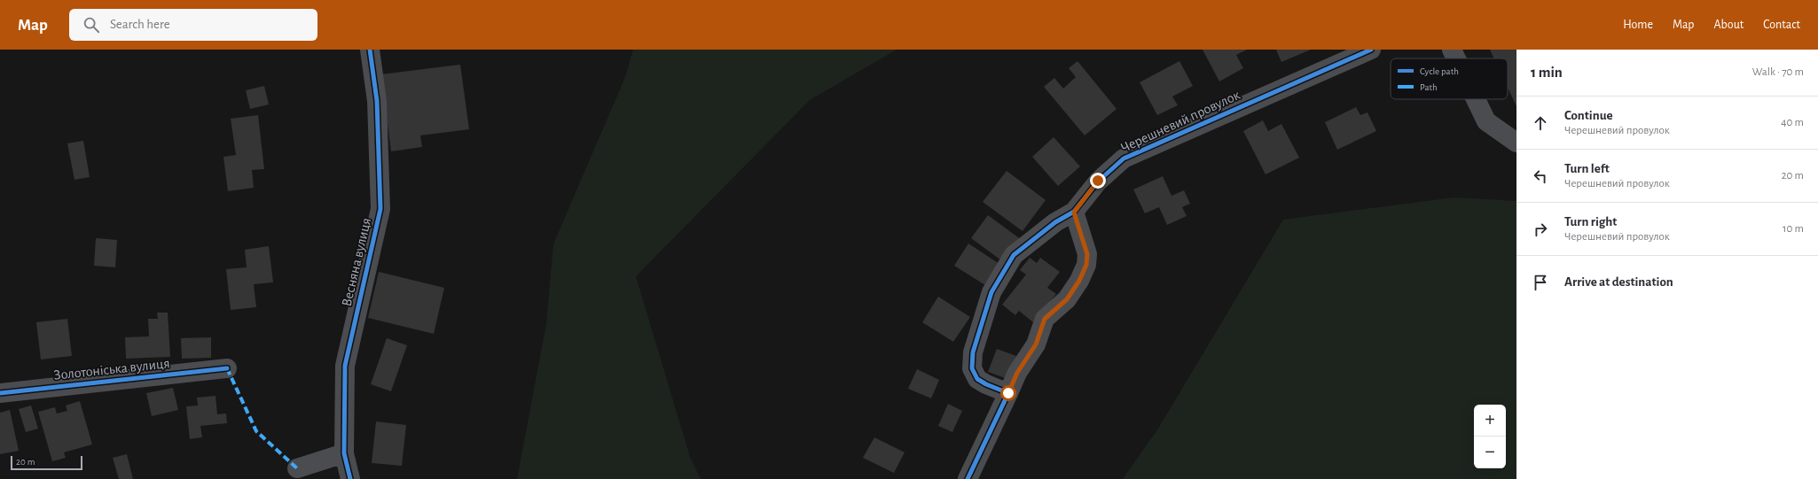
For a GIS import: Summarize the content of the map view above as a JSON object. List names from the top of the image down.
{
  "streets": {
    "street": ["Черешневий провулок", "Весняна вулиця", "Золотоніська вулиця"]
  },
  "legend": ["Cycle path", "Path"],
  "scale_bar": "20 m",
  "page": {
    "header": "Map",
    "search": "Search here",
    "nav": [
      "Home",
      "Map",
      "About",
      "Contact"
    ],
    "heading": ["1 min", "Walk · 70 m"],
    "list": [
      ["Continue", "Черешневий провулок", "40 m"],
      ["Turn left", "Черешневий провулок", "20 m"],
      ["Turn right", "Черешневий провулок", "10 m"],
      "Arrive at destination"
    ],
    "map_buttons": ["+", "−"],
    "scale": "20 m"
  }
}
